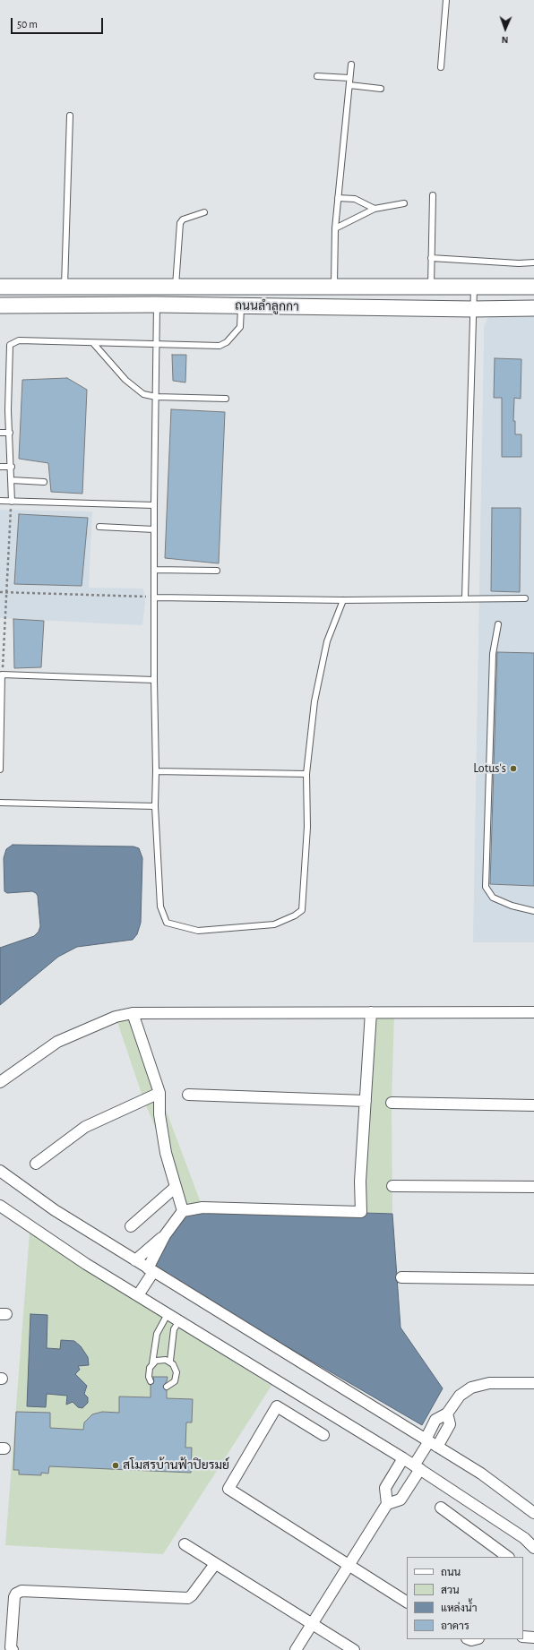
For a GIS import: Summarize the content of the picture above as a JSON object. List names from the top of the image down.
{
  "streets": {
    "main road": ["ถนนลำลูกกา"]
  },
  "places": ["Lotus's", "สโมสรบ้านฟ้าปิยรมย์"],
  "legend": [
    "ถนน",
    "สวน",
    "แหล่งน้ำ",
    "อาคาร"
  ],
  "scale_bar": "50 m",
  "north": "bottom"
}
